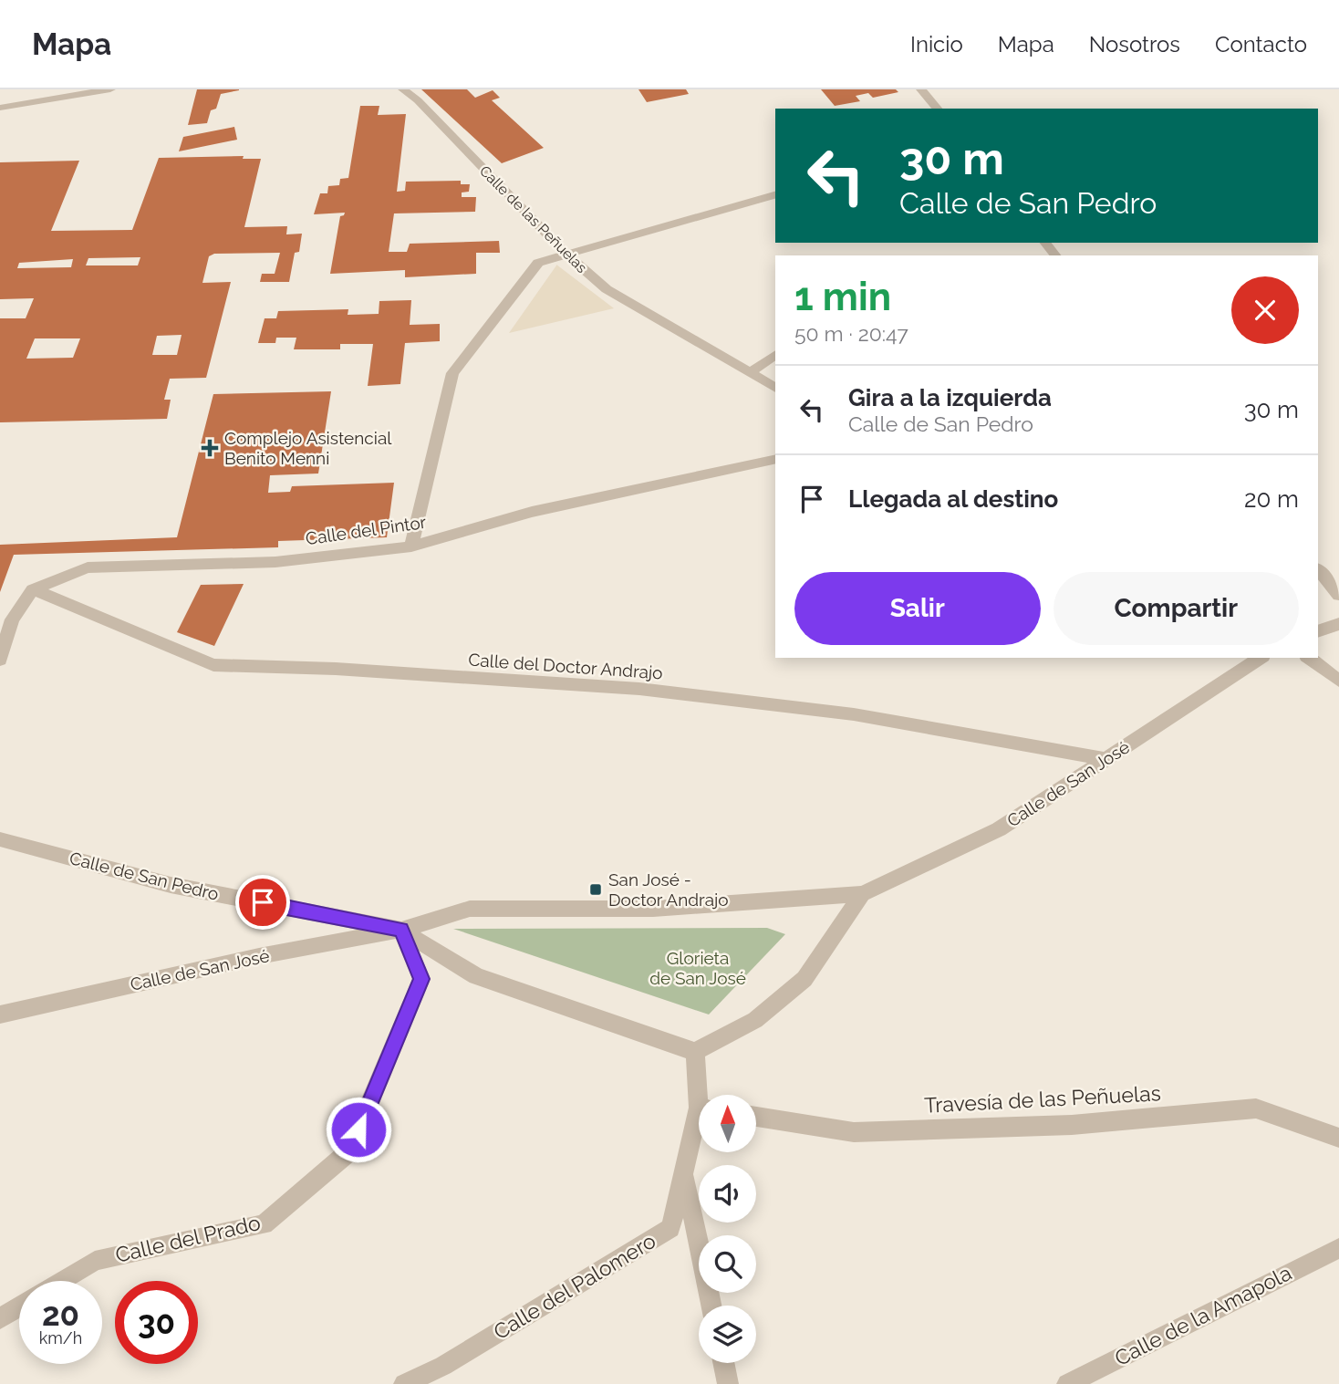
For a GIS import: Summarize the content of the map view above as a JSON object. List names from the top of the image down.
{
  "streets": {
    "street": [
      "Calle de las Peñuelas",
      "Calle del Pintor",
      "Calle del Doctor Andrajo",
      "Calle de San José",
      "Calle de San Pedro",
      "Travesía de las Peñuelas",
      "Calle del Prado",
      "Calle del Palomero",
      "Calle de la Amapola"
    ]
  },
  "crossings": [
    ["Calle del Pintor", "Calle del Doctor Andrajo"],
    ["Calle del Doctor Andrajo", "Calle de San José"],
    ["Calle de San José", "Calle de San Pedro"],
    ["Calle de San José", "Calle del Prado"],
    ["Calle de San Pedro", "Calle del Prado"]
  ],
  "parks": ["Glorieta de San José"],
  "places": {
    "health": ["Complejo Asistencial Benito Menni"],
    "transit": ["San José - Doctor Andrajo"]
  },
  "north": "top",
  "page": {
    "header": "Mapa",
    "nav": [
      "Inicio",
      "Mapa",
      "Nosotros",
      "Contacto"
    ],
    "turn": ["30 m", "Calle de San Pedro"],
    "heading": ["1 min", "50 m · 20:47"],
    "list": [
      {
        "name": "Gira a la izquierda",
        "note": "Calle de San Pedro",
        "value": "30 m"
      },
      {
        "name": "Llegada al destino",
        "value": "20 m"
      }
    ],
    "buttons": ["Salir", "Compartir"],
    "speed": "20 km/h",
    "limit": "30"
  }
}
